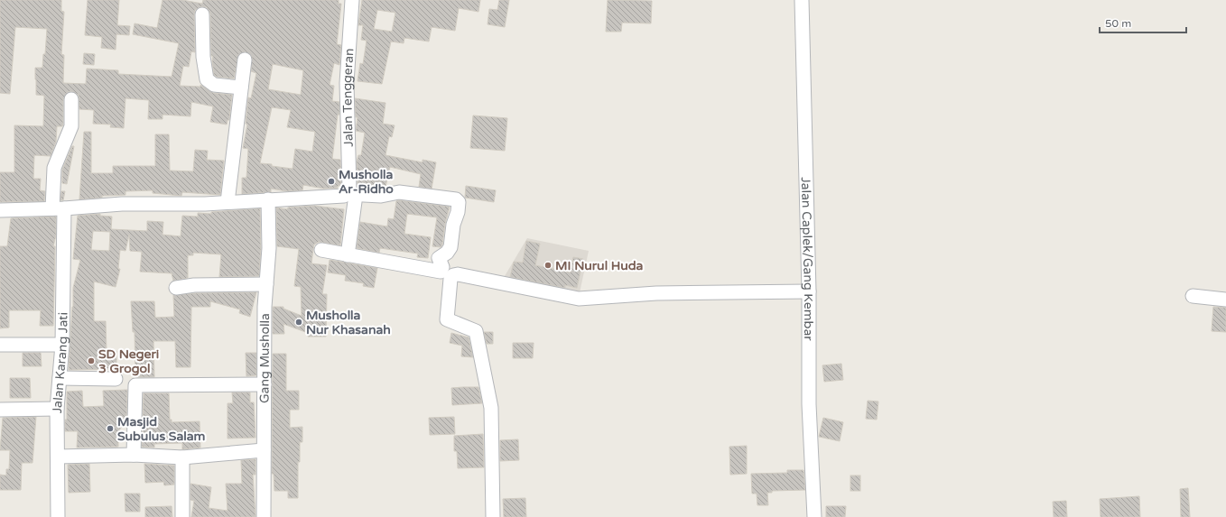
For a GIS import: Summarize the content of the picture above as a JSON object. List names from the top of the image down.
{
  "streets": {
    "street": [
      "Jalan Tenggeran",
      "Jalan Caplek/Gang Kembar",
      "Gang Musholla",
      "Jalan Karang Jati"
    ]
  },
  "places": [
    "Musholla Ar-Ridho",
    "MI Nurul Huda",
    "Musholla Nur Khasanah",
    "SD Negeri 3 Grogol",
    "Masjid Subulus Salam"
  ],
  "scale_bar": "50 m"
}
